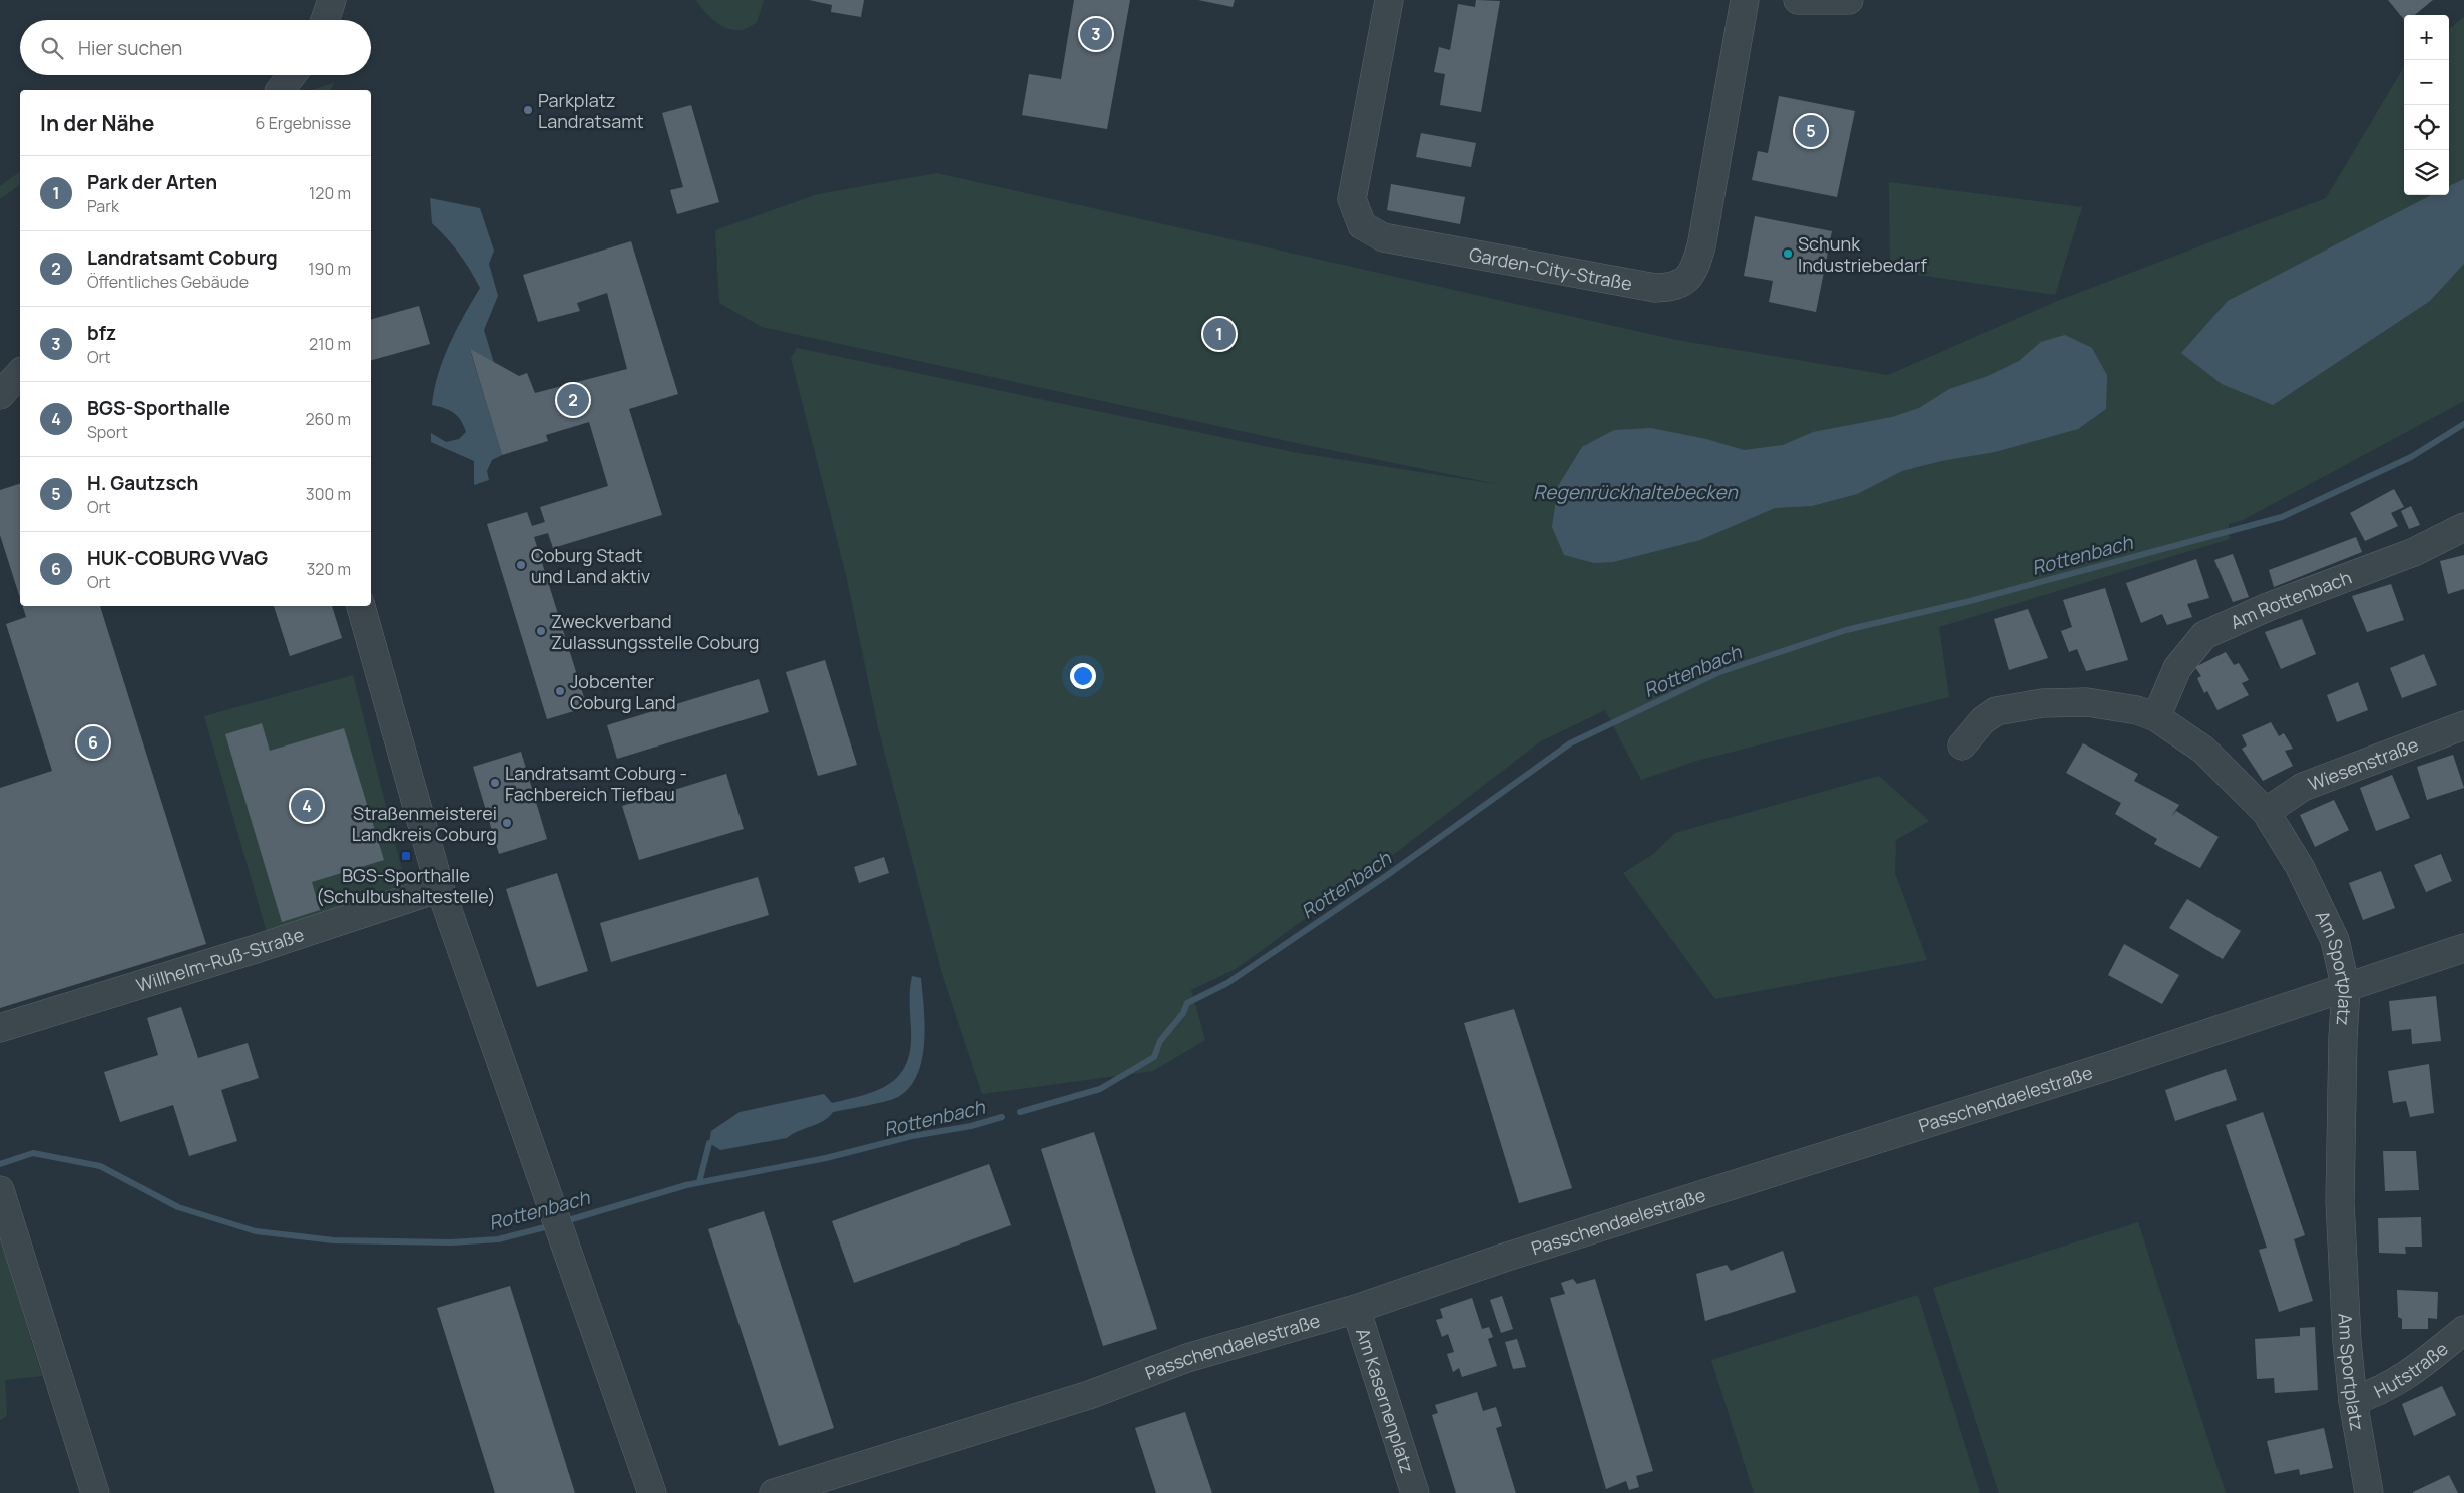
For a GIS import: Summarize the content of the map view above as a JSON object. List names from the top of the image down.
{
  "streets": {
    "street": [
      "Garden-City-Straße",
      "Am Rottenbach",
      "Wiesenstraße",
      "Willhelm-Ruß-Straße",
      "Am Sportplatz",
      "Passchendaelestraße",
      "Hutstraße",
      "Am Kasernenplatz"
    ]
  },
  "crossings": [
    ["Am Rottenbach", "Am Sportplatz"],
    ["Wiesenstraße", "Am Sportplatz"],
    ["Am Sportplatz", "Passchendaelestraße"],
    ["Am Sportplatz", "Hutstraße"],
    ["Passchendaelestraße", "Am Kasernenplatz"]
  ],
  "water": ["Regenrückhaltebecken", "Rottenbach"],
  "places": {
    "other": [
      "Parkplatz Landratsamt",
      "Schunk Industriebedarf",
      "Coburg Stadt und Land aktiv",
      "Zweckverband Zulassungsstelle Coburg",
      "Jobcenter Coburg Land",
      "Landratsamt Coburg - Fachbereich Tiefbau",
      "Straßenmeisterei Landkreis Coburg"
    ],
    "transit": ["BGS-Sporthalle (Schulbushaltestelle)"]
  },
  "page": {
    "map_buttons": ["+", "−"],
    "pins": [
      "3",
      "5",
      "1",
      "2",
      "6",
      "4"
    ],
    "search": "Hier suchen",
    "heading": ["In der Nähe", "6 Ergebnisse"],
    "list": [
      {
        "mark": "1",
        "name": "Park der Arten",
        "note": "Park",
        "value": "120 m"
      },
      {
        "mark": "2",
        "name": "Landratsamt Coburg",
        "note": "Öffentliches Gebäude",
        "value": "190 m"
      },
      {
        "mark": "3",
        "name": "bfz",
        "note": "Ort",
        "value": "210 m"
      },
      {
        "mark": "4",
        "name": "BGS-Sporthalle",
        "note": "Sport",
        "value": "260 m"
      },
      {
        "mark": "5",
        "name": "H. Gautzsch",
        "note": "Ort",
        "value": "300 m"
      },
      {
        "mark": "6",
        "name": "HUK-COBURG VVaG",
        "note": "Ort",
        "value": "320 m"
      }
    ]
  }
}
